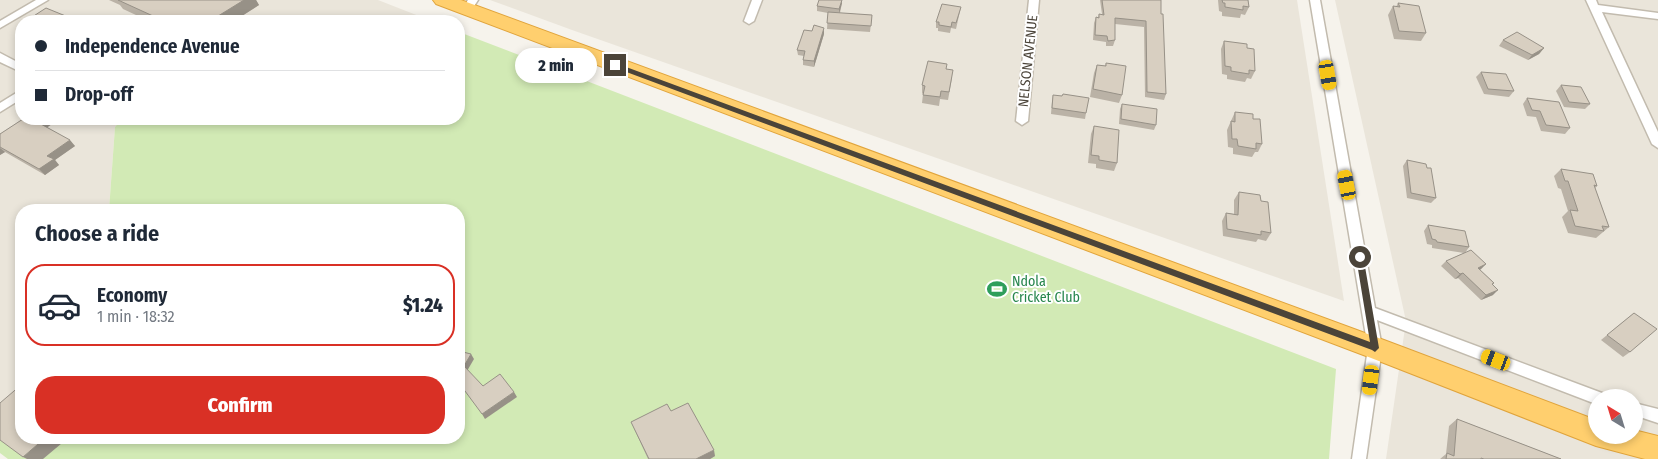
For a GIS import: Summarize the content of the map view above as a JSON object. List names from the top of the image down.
{
  "streets": {
    "street": ["NELSON AVENUE"]
  },
  "places": {
    "sports": ["Ndola Cricket Club"]
  },
  "north": "top left",
  "page": {
    "banner": ["Independence Avenue", "Drop-off"],
    "bubble": "2 min",
    "heading": "Choose a ride",
    "list": [
      {
        "name": "Economy",
        "note": "1 min · 18:32",
        "value": "$1.24"
      }
    ],
    "buttons": "Confirm"
  }
}
